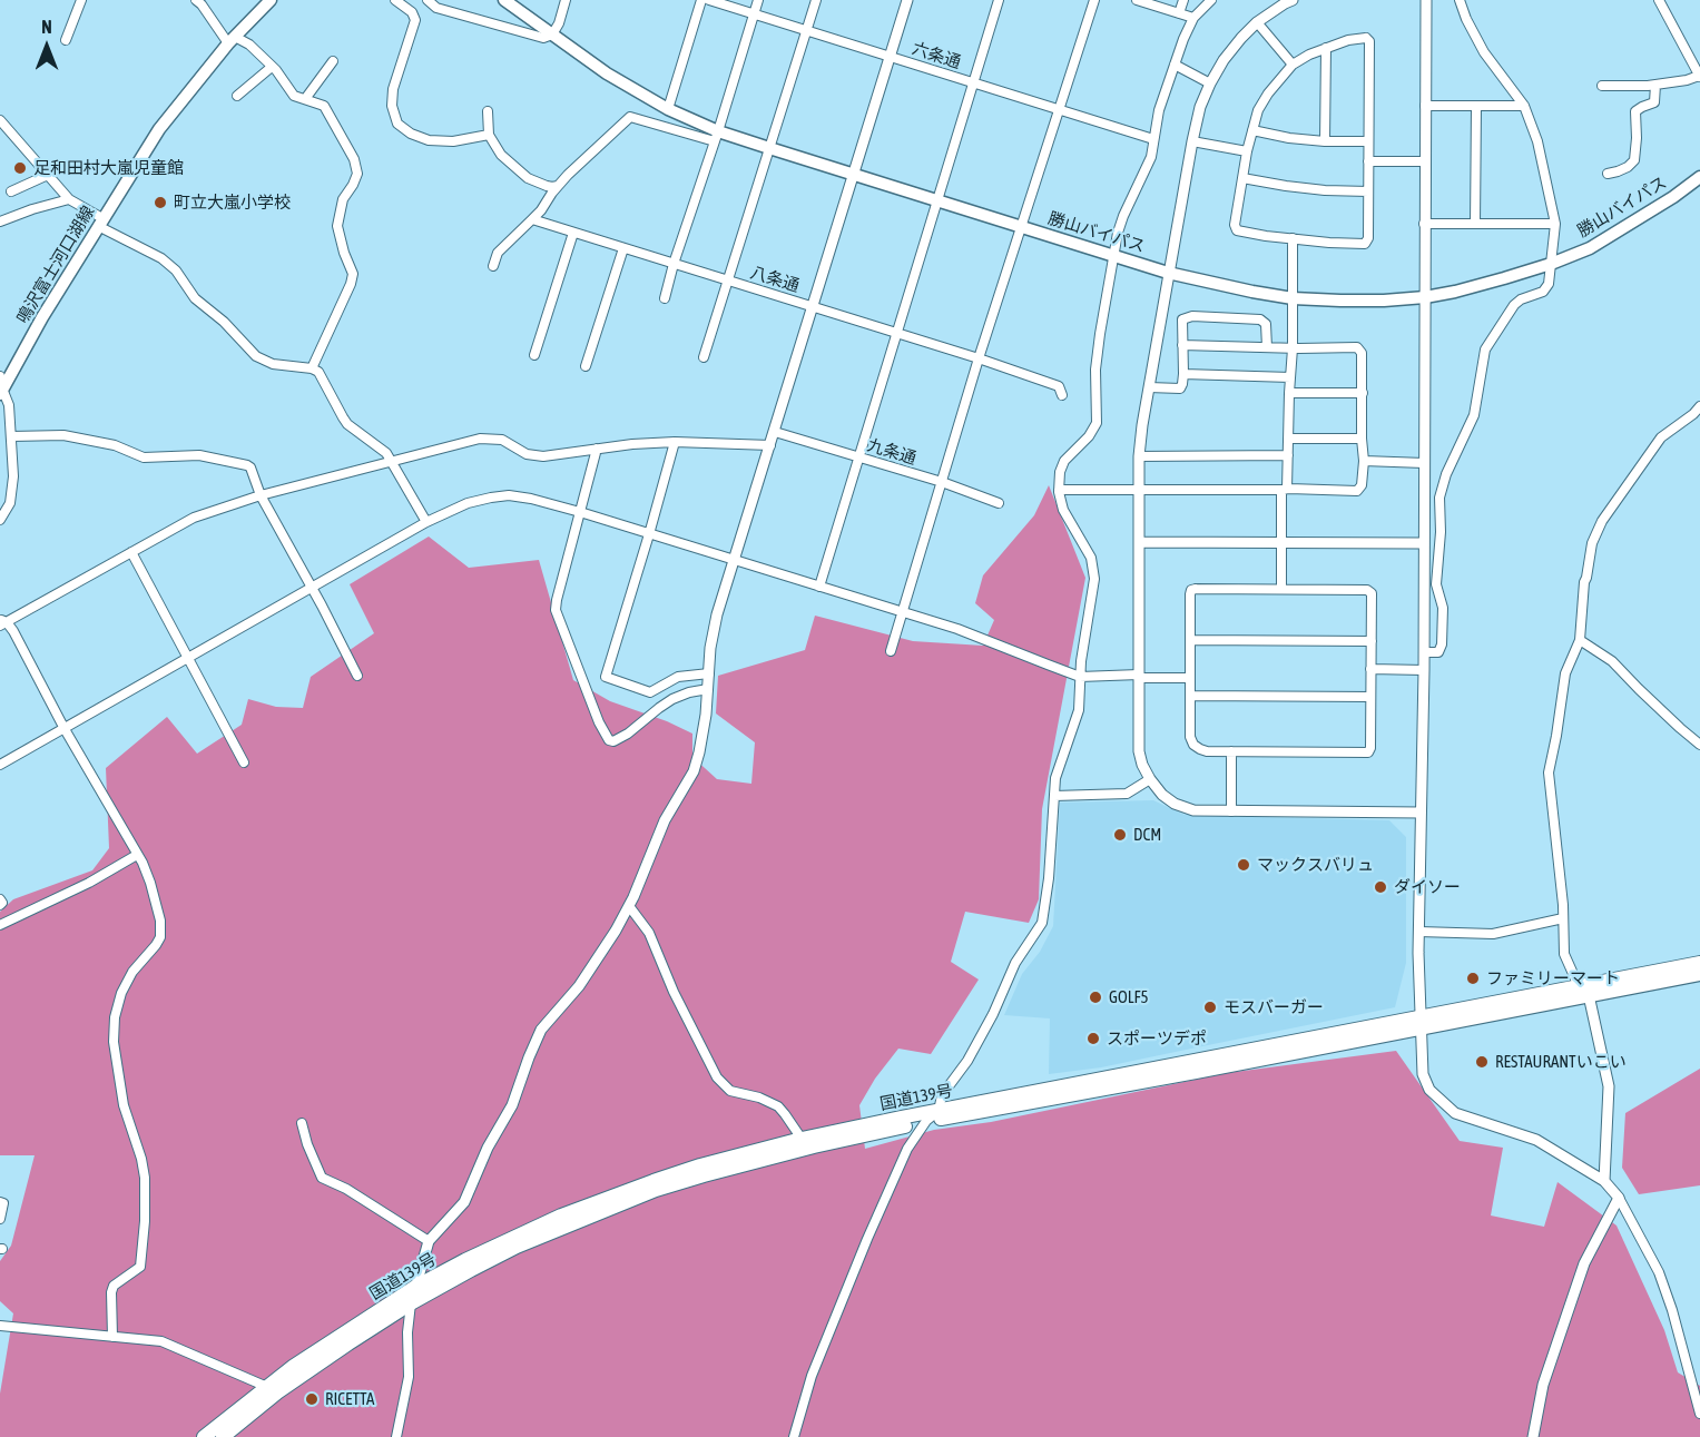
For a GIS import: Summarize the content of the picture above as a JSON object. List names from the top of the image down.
{
  "streets": {
    "highway": ["国道139号"],
    "main road": ["勝山バイパス", "鳴沢富士河口湖線"],
    "street": ["六条通", "八条通", "九条通"]
  },
  "places": [
    "足和田村大嵐児童館",
    "町立大嵐小学校",
    "DCM",
    "マックスバリュ",
    "ダイソー",
    "ファミリーマート",
    "GOLF5",
    "モスバーガー",
    "スポーツデポ",
    "RESTAURANTいこい",
    "RICETTA"
  ],
  "north": "top"
}
